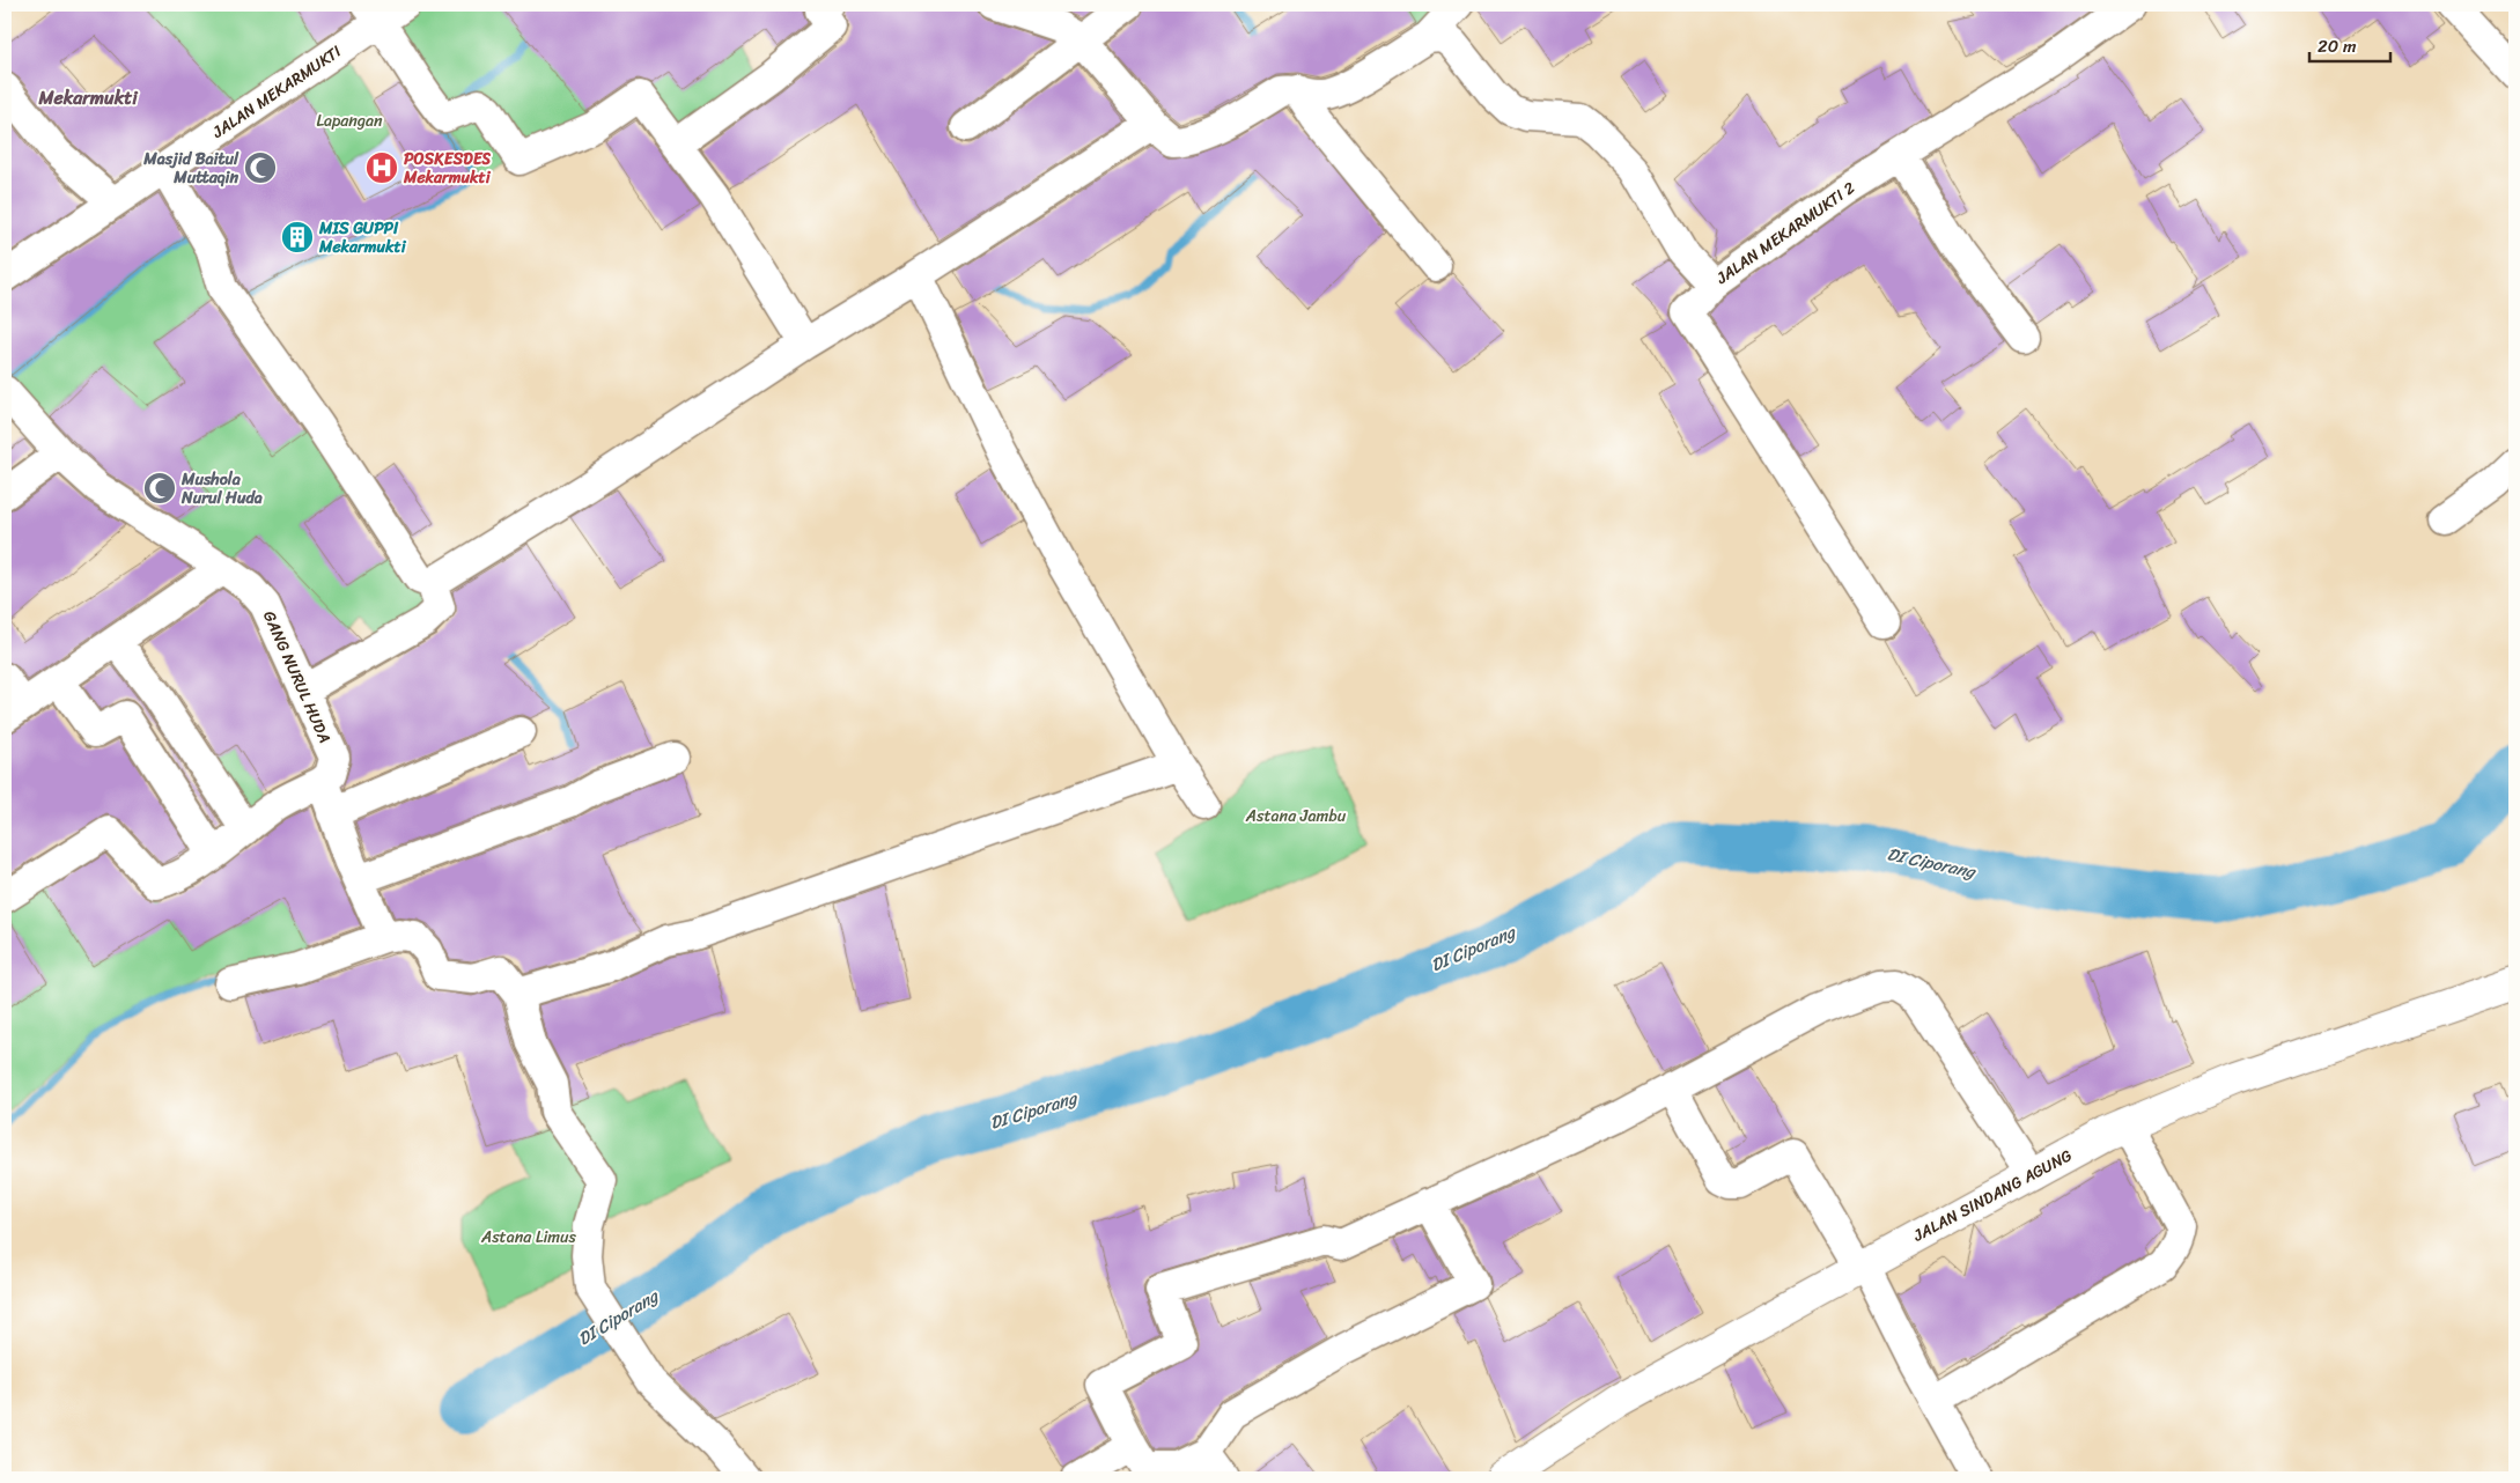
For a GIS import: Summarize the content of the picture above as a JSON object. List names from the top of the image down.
{
  "streets": {
    "main road": ["JALAN SINDANG AGUNG"],
    "street": ["JALAN MEKARMUKTI", "JALAN MEKARMUKTI 2", "GANG NURUL HUDA"]
  },
  "districts": ["Mekarmukti"],
  "water": ["DI Ciporang"],
  "parks": ["Lapangan", "Astana Jambu", "Astana Limus"],
  "places": {
    "mosque": ["Masjid Baitul Muttaqin", "Mushola Nurul Huda"],
    "hospital": ["POSKESDES Mekarmukti"],
    "building": ["MIS GUPPI Mekarmukti"]
  },
  "scale_bar": "20 m"
}
